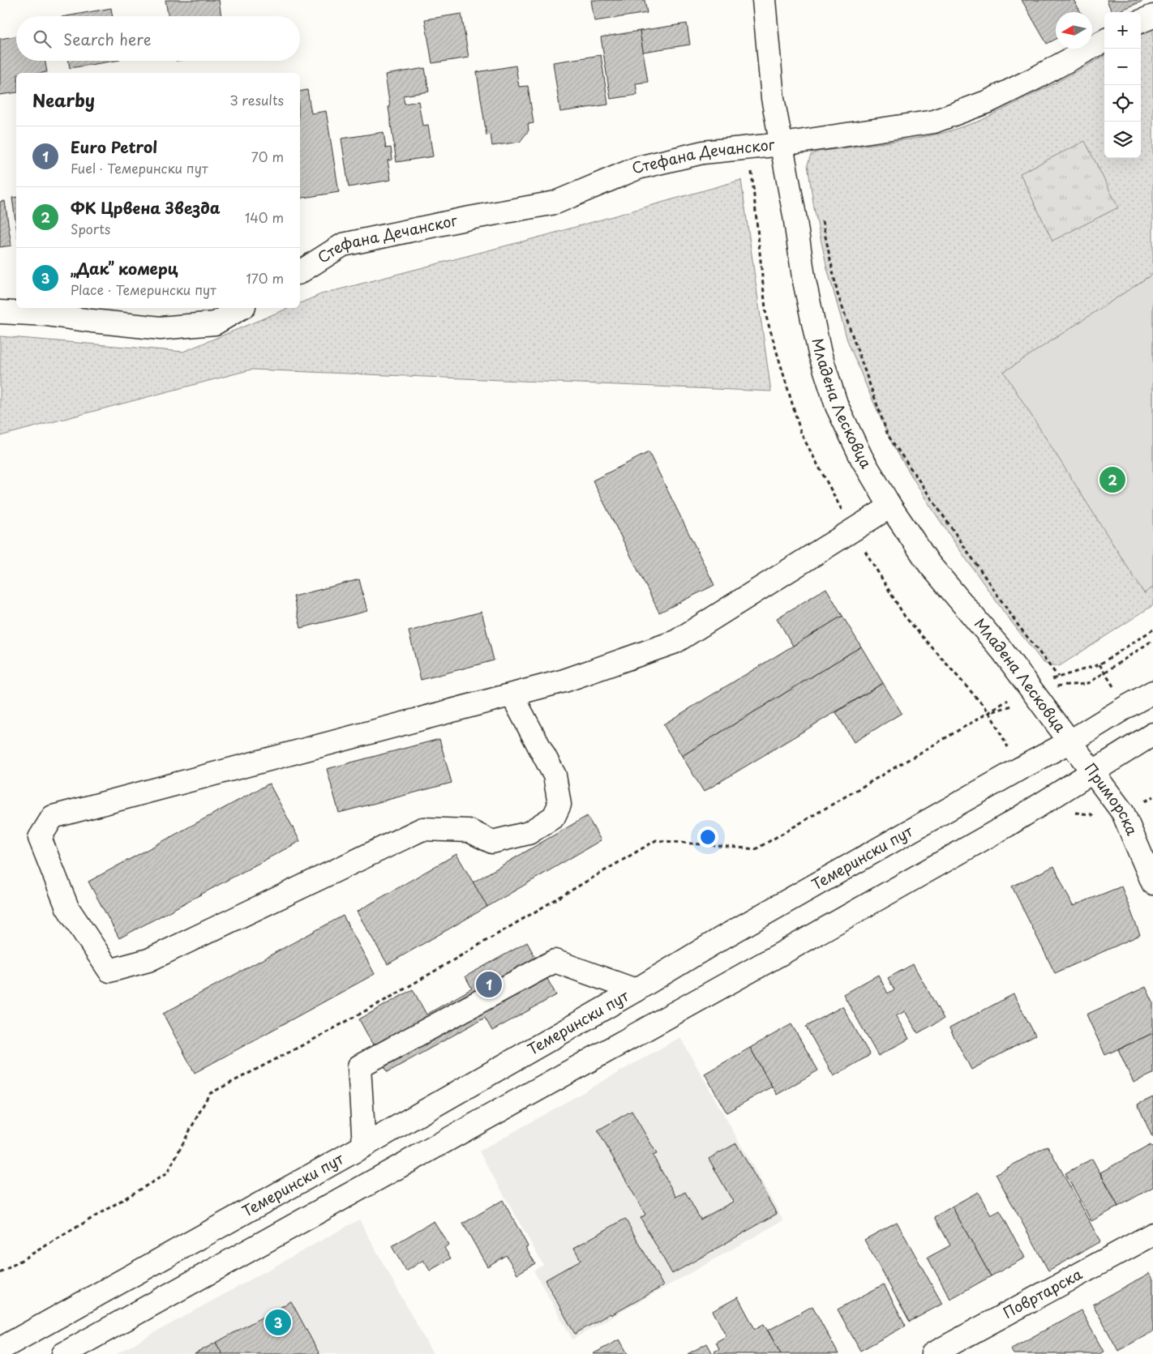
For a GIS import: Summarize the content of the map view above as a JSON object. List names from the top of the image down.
{
  "streets": {
    "main road": [
      "Стефана Дечанског",
      "Младена Лесковца",
      "Приморска",
      "Темерински пут",
      "Повртарска"
    ]
  },
  "crossings": [
    ["Стефана Дечанског", "Младена Лесковца"],
    ["Младена Лесковца", "Приморска"],
    ["Младена Лесковца", "Темерински пут"],
    ["Приморска", "Темерински пут"]
  ],
  "north": "left",
  "page": {
    "map_buttons": ["+", "−"],
    "search": "Search here",
    "heading": ["Nearby", "3 results"],
    "list": [
      {
        "mark": "1",
        "name": "Euro Petrol",
        "note": "Fuel · Темерински пут",
        "value": "70 m"
      },
      {
        "mark": "2",
        "name": "ФК Црвена Звезда",
        "note": "Sports",
        "value": "140 m"
      },
      {
        "mark": "3",
        "name": "„Дак” комерц",
        "note": "Place · Темерински пут",
        "value": "170 m"
      }
    ],
    "pins": ["2", "1", "3"]
  }
}
